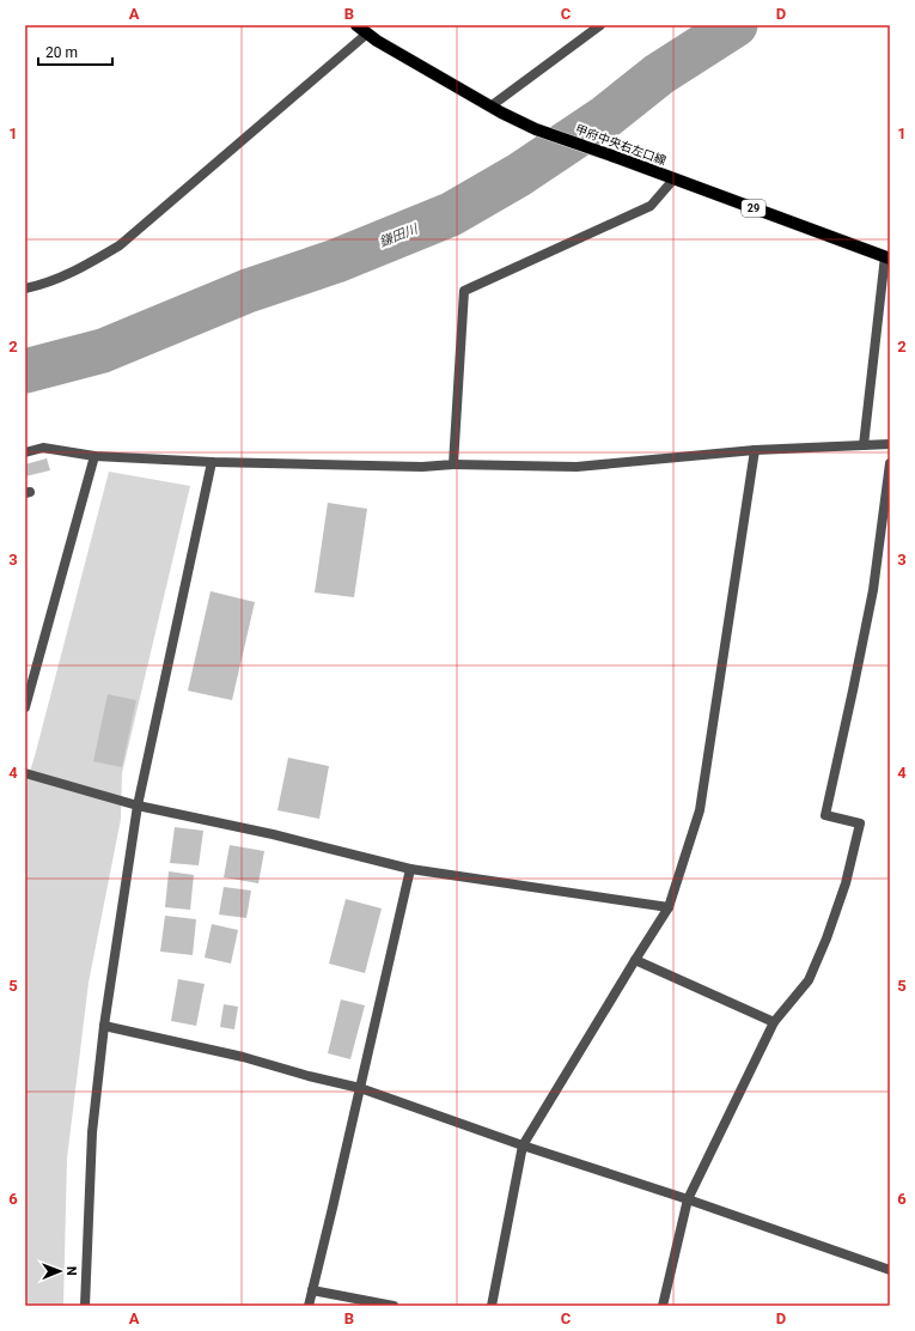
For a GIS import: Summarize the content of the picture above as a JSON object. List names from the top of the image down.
{
  "streets": {
    "main road": ["甲府中央右左口線", "29"]
  },
  "water": ["鎌田川"],
  "scale_bar": "20 m",
  "north": "right",
  "grid": {
    "columns": [
      "A",
      "B",
      "C",
      "D"
    ],
    "rows": [
      "1",
      "2",
      "3",
      "4",
      "5",
      "6"
    ]
  }
}
